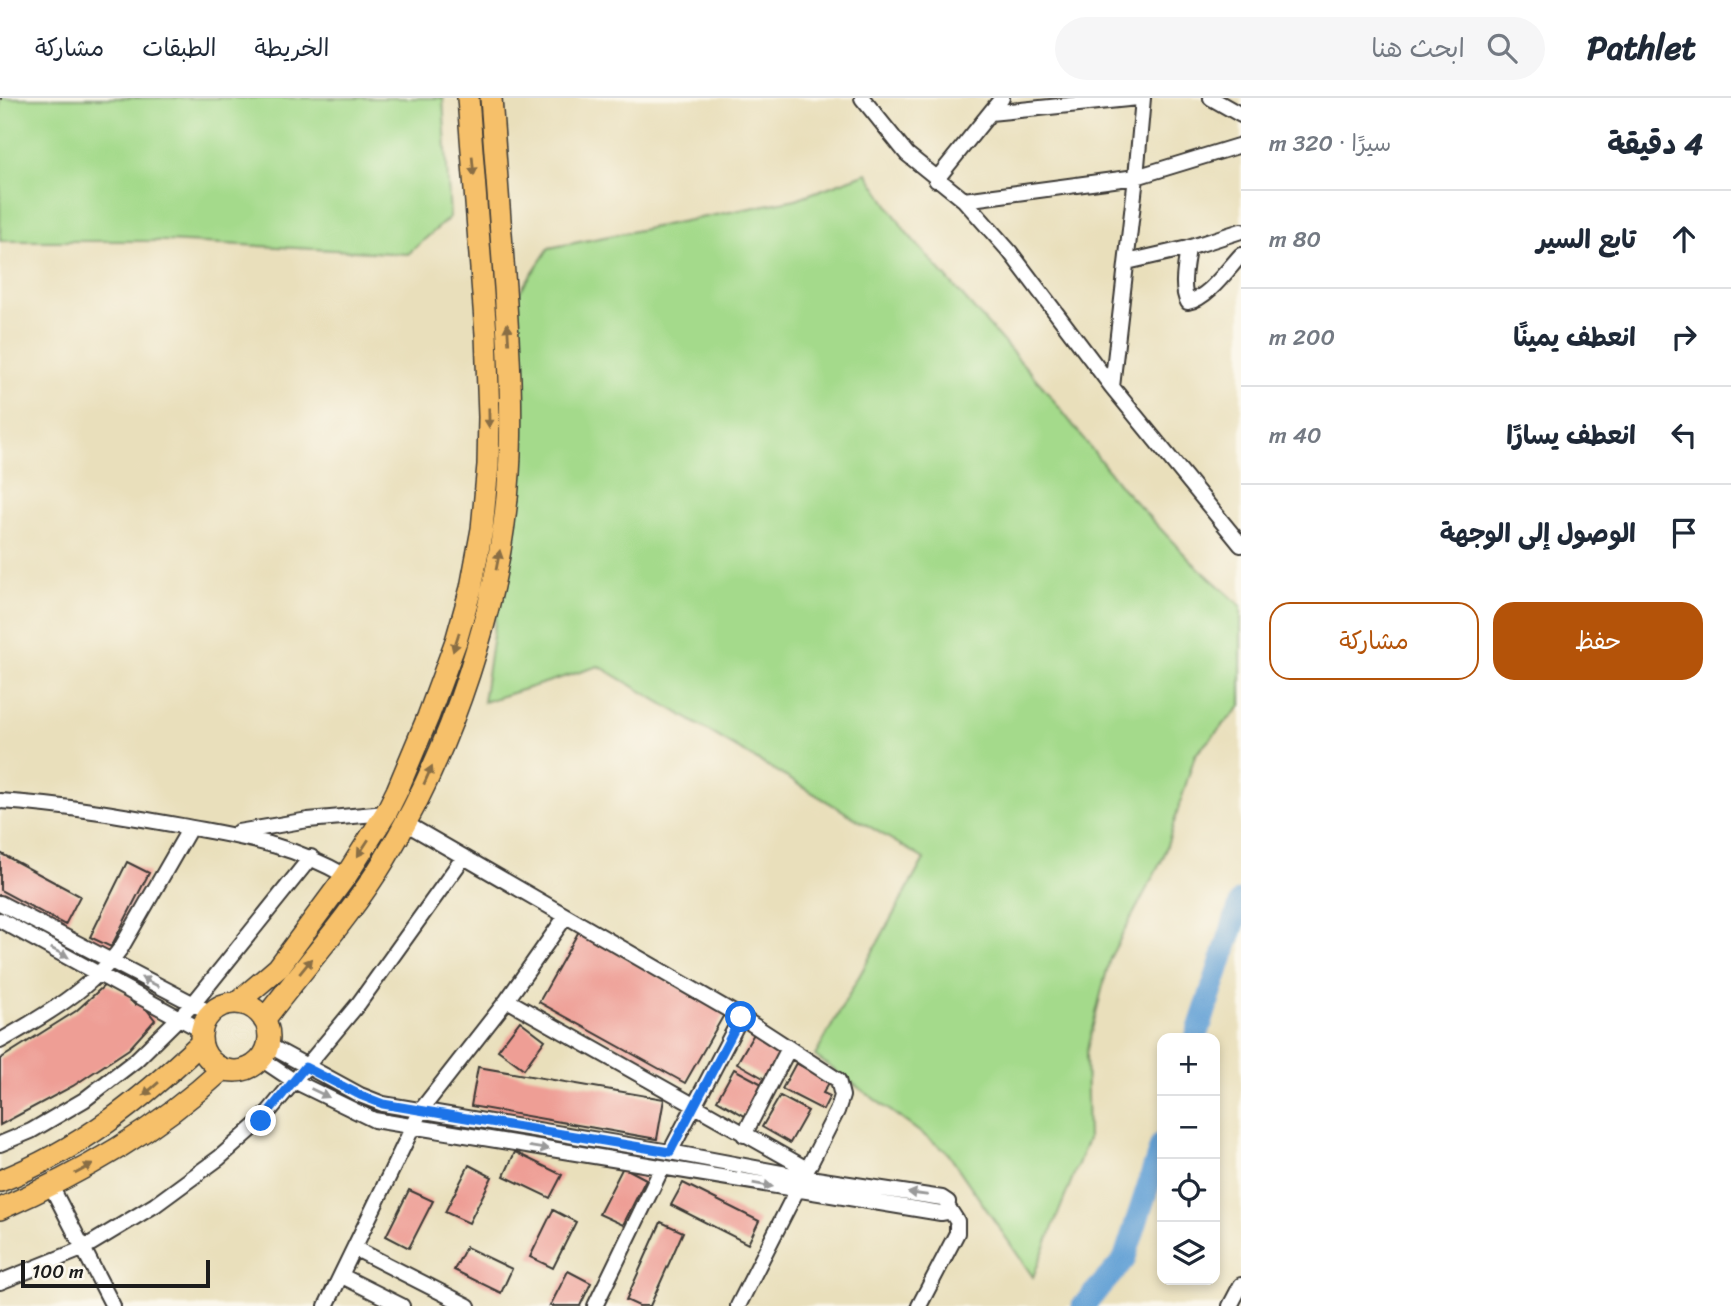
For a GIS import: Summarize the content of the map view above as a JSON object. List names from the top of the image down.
{
  "scale_bar": "100 m",
  "page": {
    "header": "Pathlet",
    "search": "ابحث هنا",
    "nav": ["الخريطة", "الطبقات", "مشاركة"],
    "heading": ["4 دقيقة", "سيرًا · 320 m"],
    "list": [
      ["تابع السير", "80 m"],
      ["انعطف يمينًا", "200 m"],
      ["انعطف يسارًا", "40 m"],
      "الوصول إلى الوجهة"
    ],
    "buttons": ["حفظ", "مشاركة"],
    "map_buttons": ["+", "−"],
    "scale": "100 m"
  }
}
